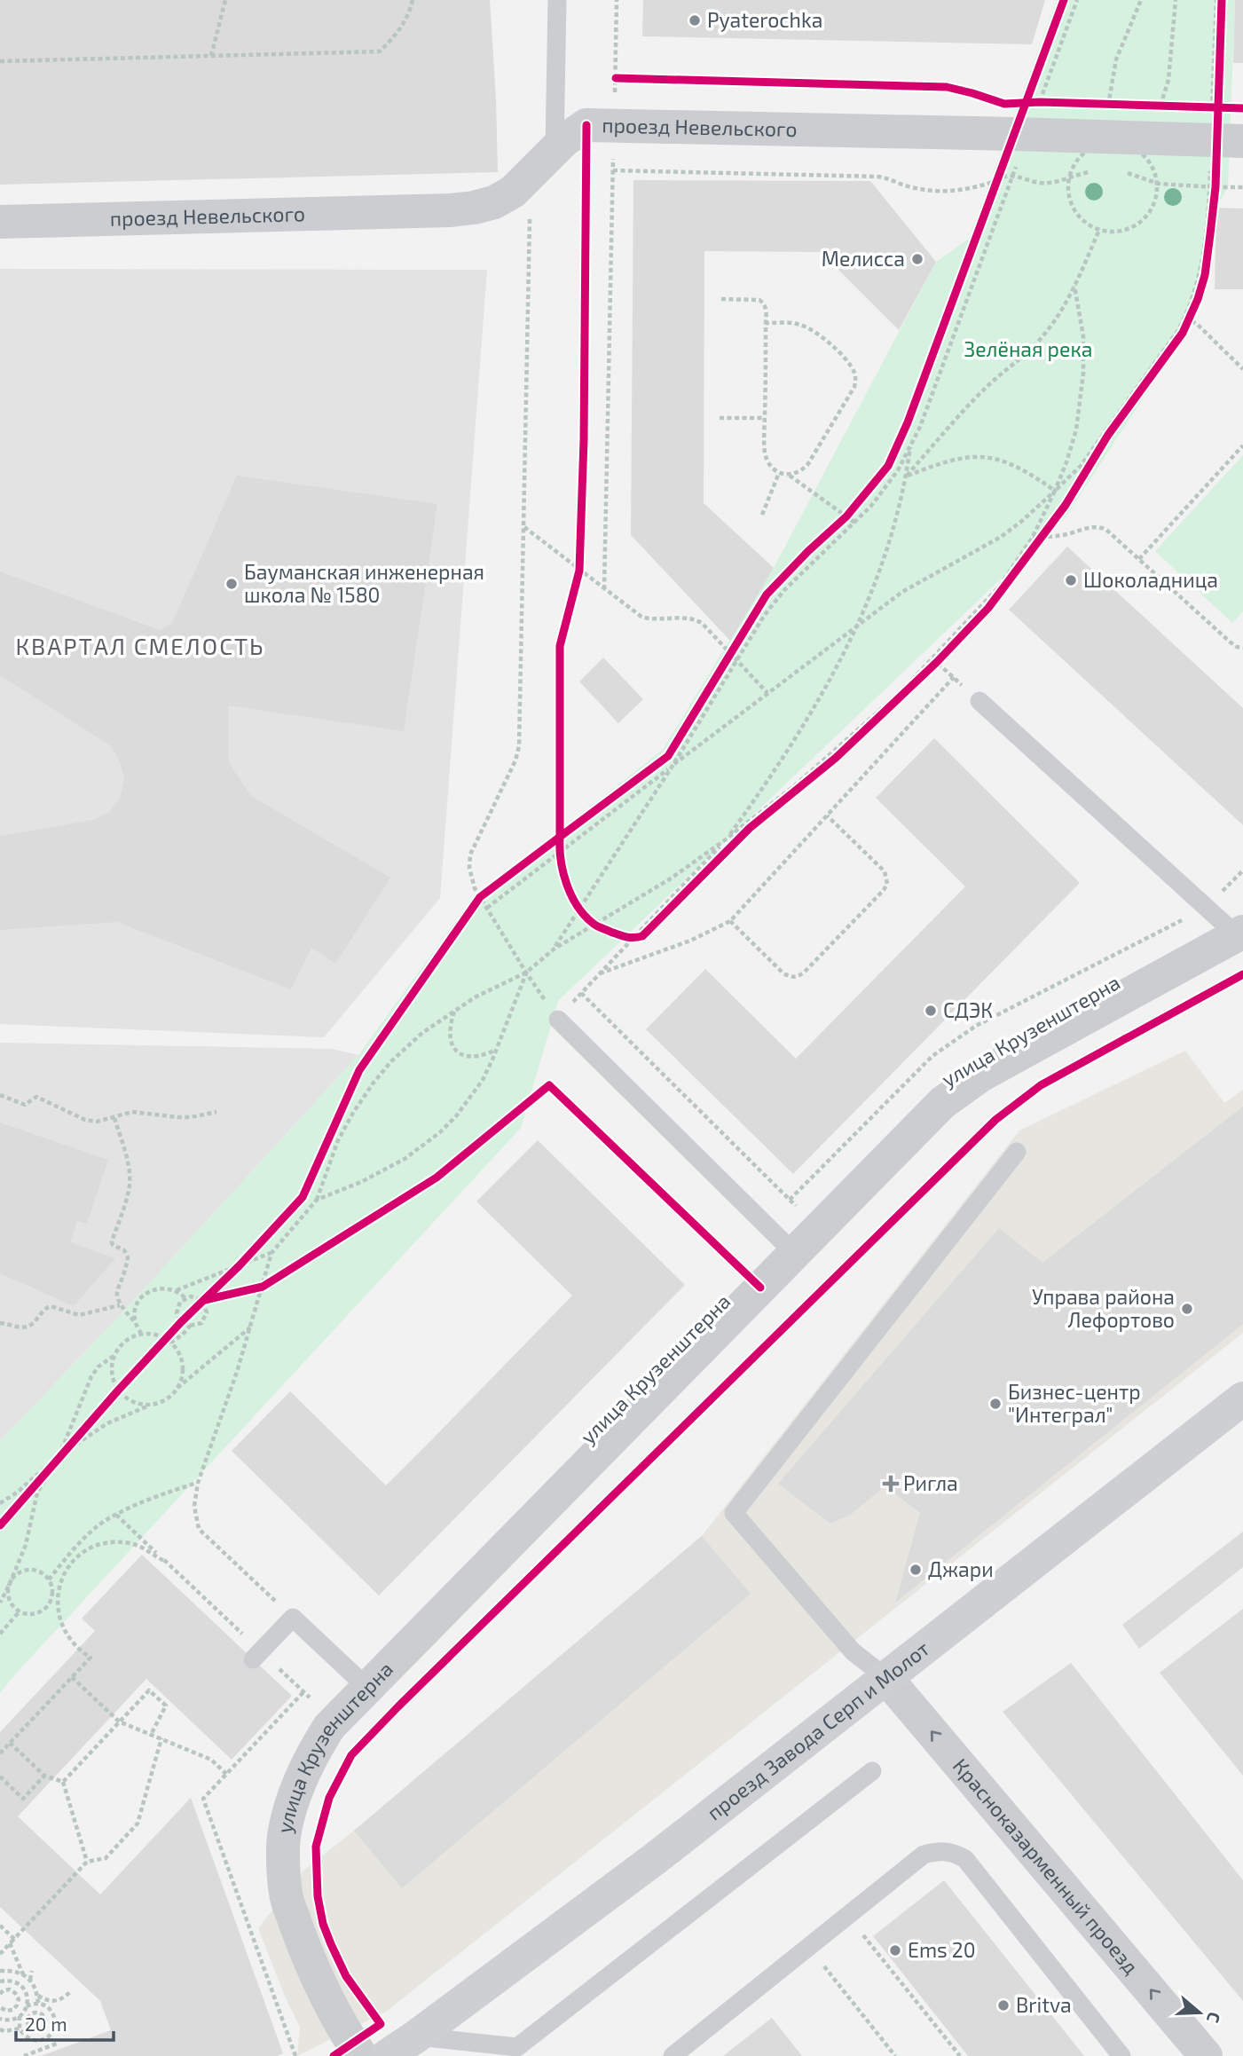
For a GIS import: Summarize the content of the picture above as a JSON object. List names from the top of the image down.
{
  "streets": {
    "street": [
      "проезд Невельского",
      "улица Крузенштерна",
      "проезд Завода Серп и Молот",
      "Красноказарменный проезд"
    ]
  },
  "crossings": [
    ["проезд Завода Серп и Молот", "Красноказарменный проезд"]
  ],
  "one_way": ["Красноказарменный проезд"],
  "districts": ["КВАРТАЛ СМЕЛОСТЬ"],
  "parks": ["Зелёная река"],
  "places": {
    "other": [
      "Pyaterochka",
      "Мелисса",
      "Шоколадница",
      "Бауманская инженерная школа № 1580",
      "СДЭК",
      "Управа района Лефортово",
      "Бизнес-центр \"Интеграл\"",
      "Джари",
      "Ems 20",
      "Britva"
    ],
    "health": ["Ригла"]
  },
  "scale_bar": "20 m",
  "north": "right"
}
